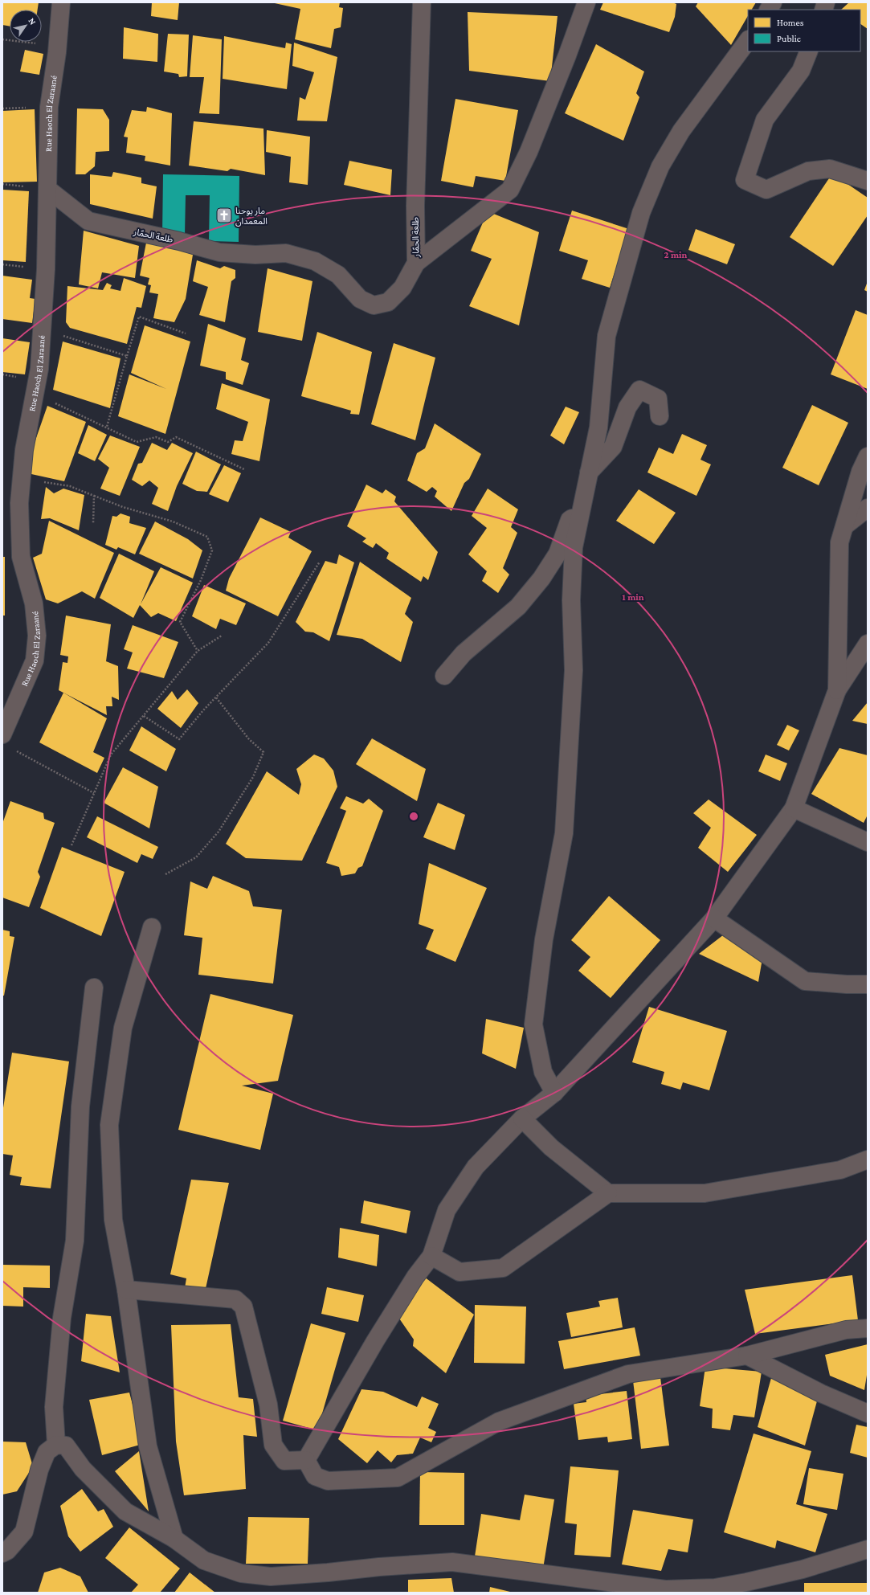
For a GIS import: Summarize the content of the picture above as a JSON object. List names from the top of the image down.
{
  "streets": {
    "street": ["Rue Haoch El Zaraané", "طلعة الحمّار"]
  },
  "crossings": [
    ["Rue Haoch El Zaraané", "طلعة الحمّار"]
  ],
  "places": {
    "church": ["مار يوحنا المعمدان"]
  },
  "legend": ["Homes", "Public"],
  "north": "top right",
  "rings": ["2 min", "1 min"]
}
